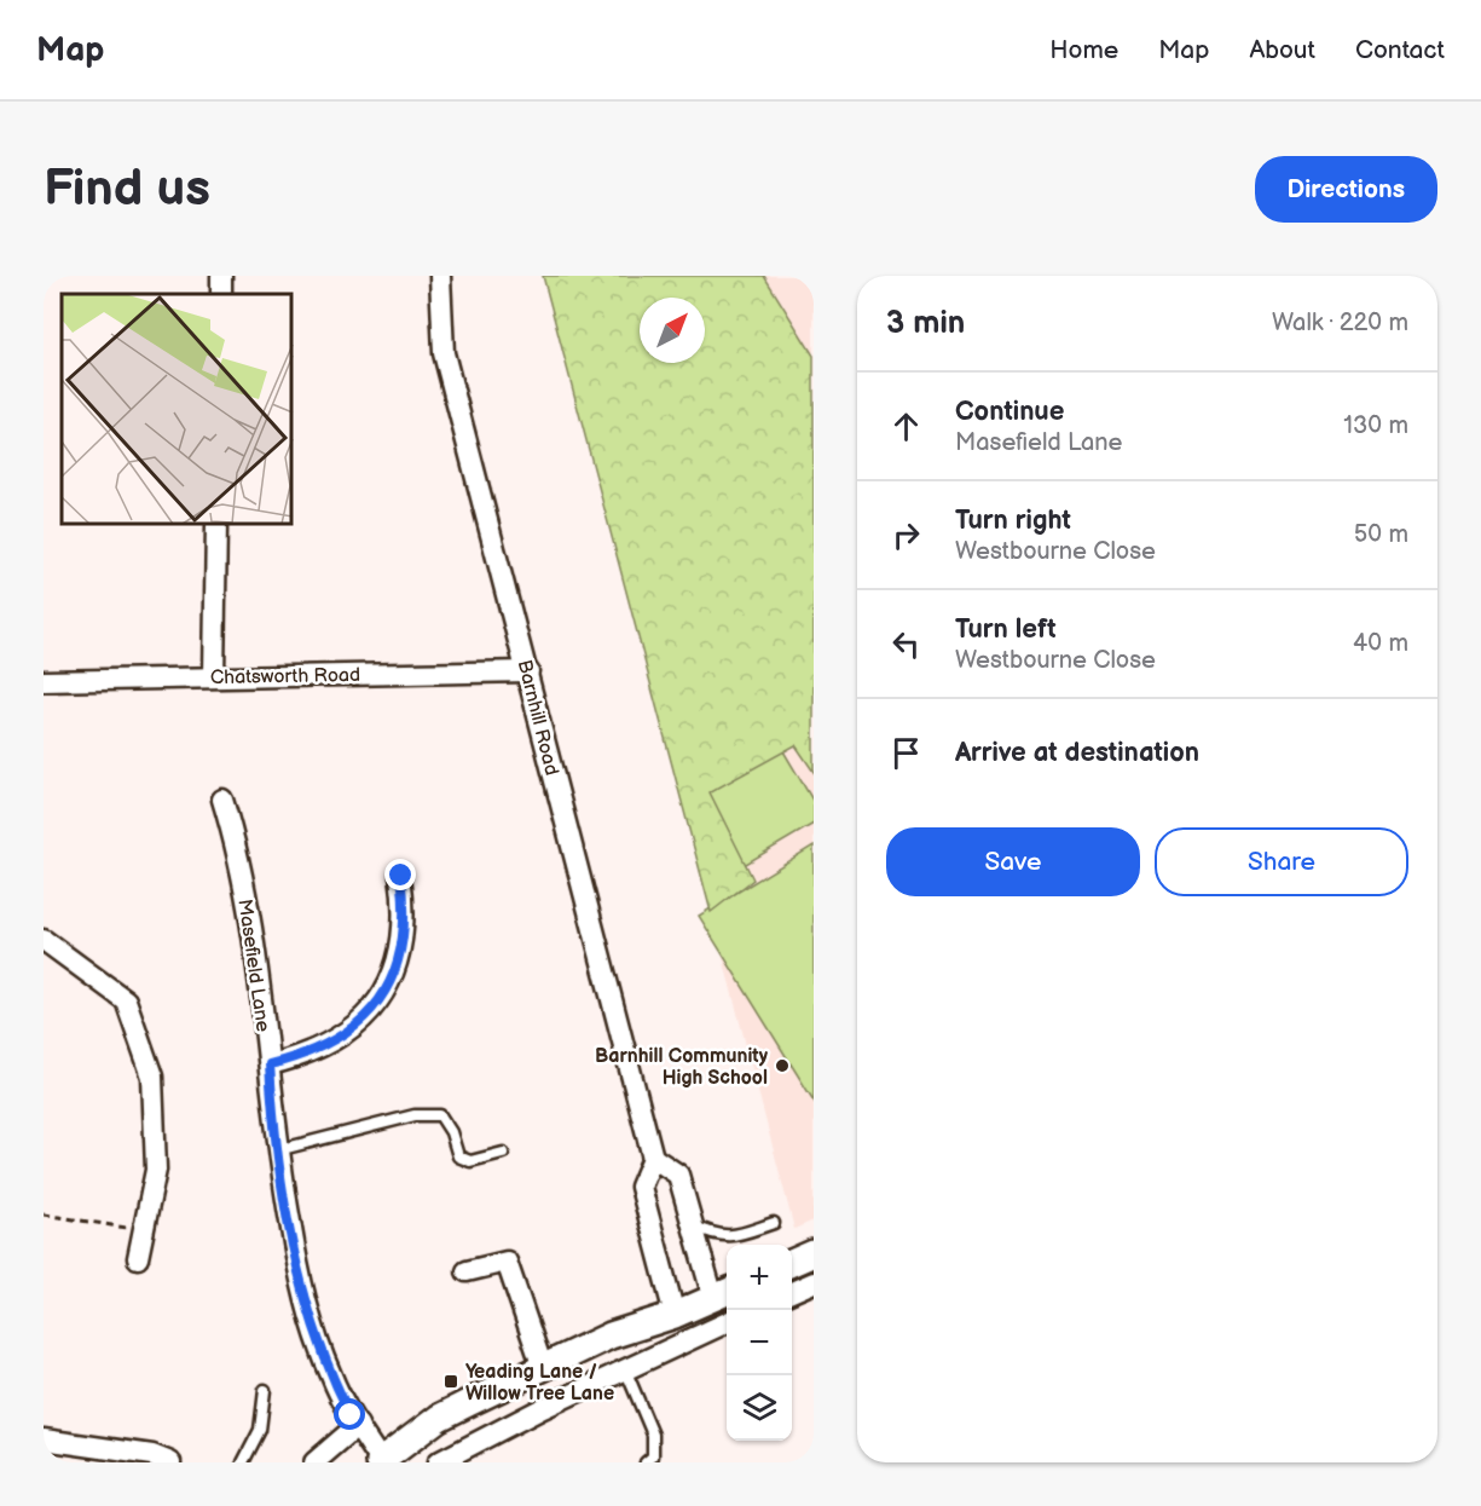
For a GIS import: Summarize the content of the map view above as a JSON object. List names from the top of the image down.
{
  "streets": {
    "street": ["Chatsworth Road", "Barnhill Road", "Masefield Lane"]
  },
  "crossings": [
    ["Chatsworth Road", "Barnhill Road"]
  ],
  "places": {
    "other": ["Barnhill Community High School"],
    "transit": ["Yeading Lane / Willow Tree Lane"]
  },
  "north": "top right",
  "page": {
    "header": "Map",
    "nav": [
      "Home",
      "Map",
      "About",
      "Contact"
    ],
    "buttons": [
      "Directions",
      ["Save", "Share"]
    ],
    "title": "Find us",
    "heading": ["3 min", "Walk · 220 m"],
    "list": [
      ["Continue", "Masefield Lane", "130 m"],
      ["Turn right", "Westbourne Close", "50 m"],
      ["Turn left", "Westbourne Close", "40 m"],
      "Arrive at destination"
    ],
    "map_buttons": ["+", "−"]
  }
}
